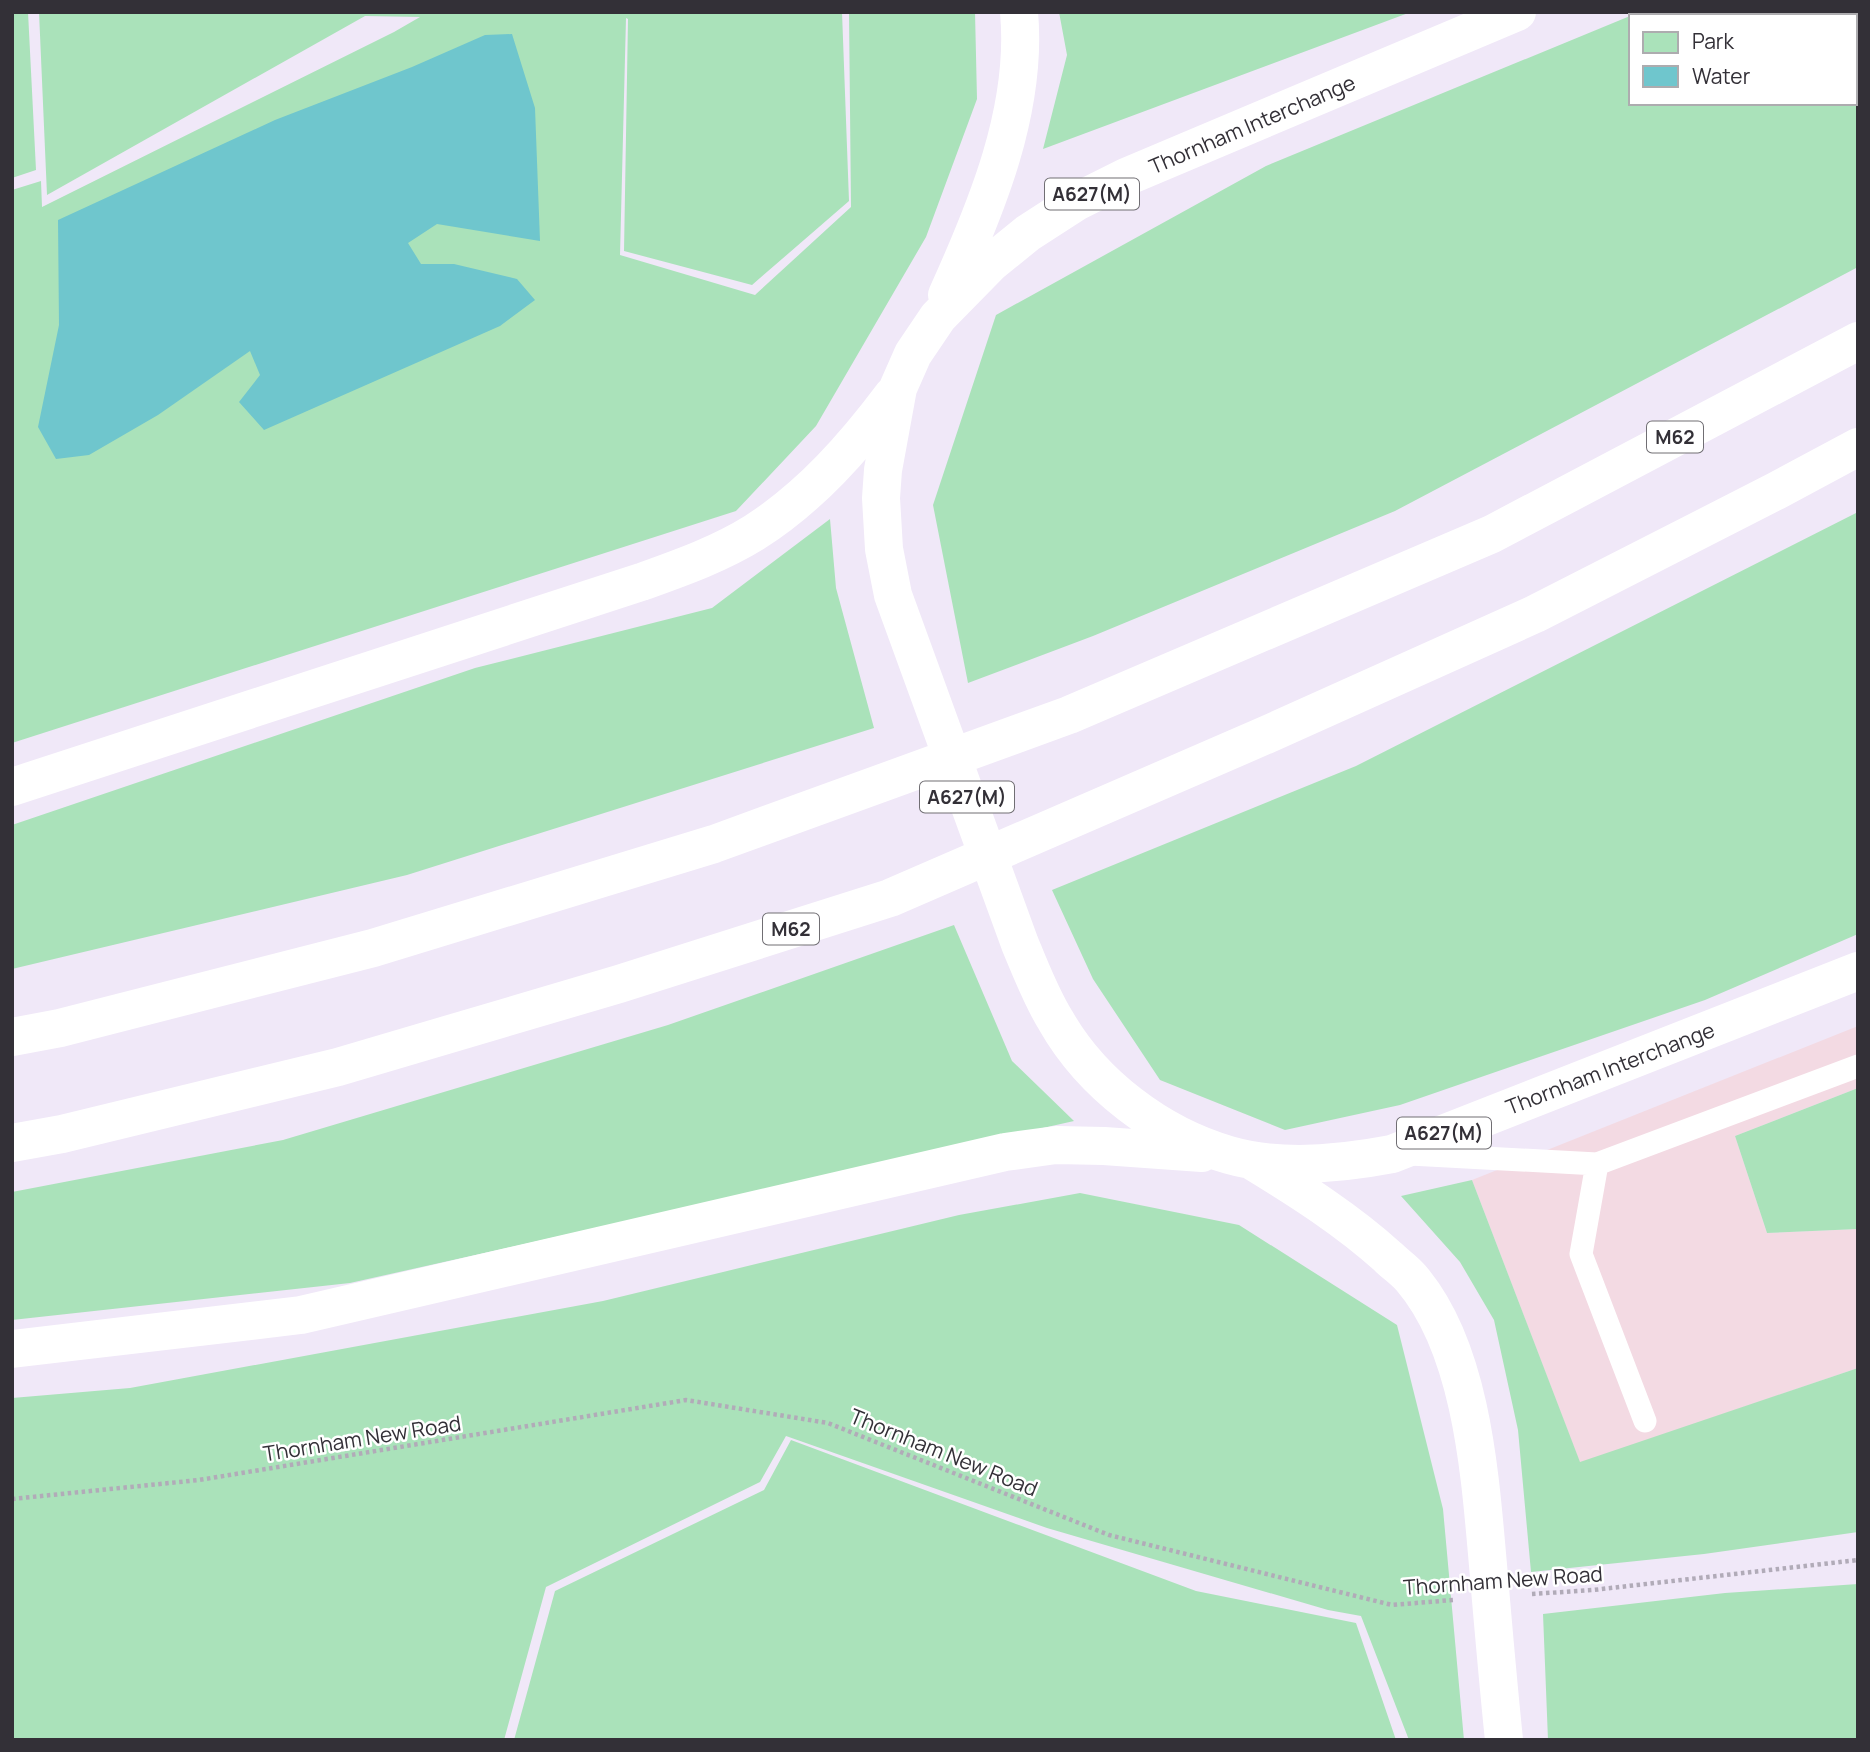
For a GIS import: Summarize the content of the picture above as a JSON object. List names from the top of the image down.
{
  "streets": {
    "highway": ["Thornham Interchange", "A627(M)", "M62"],
    "path": ["Thornham New Road"]
  },
  "crossings": [
    ["Thornham Interchange", "A627(M)"]
  ],
  "legend": ["Park", "Water"]
}
